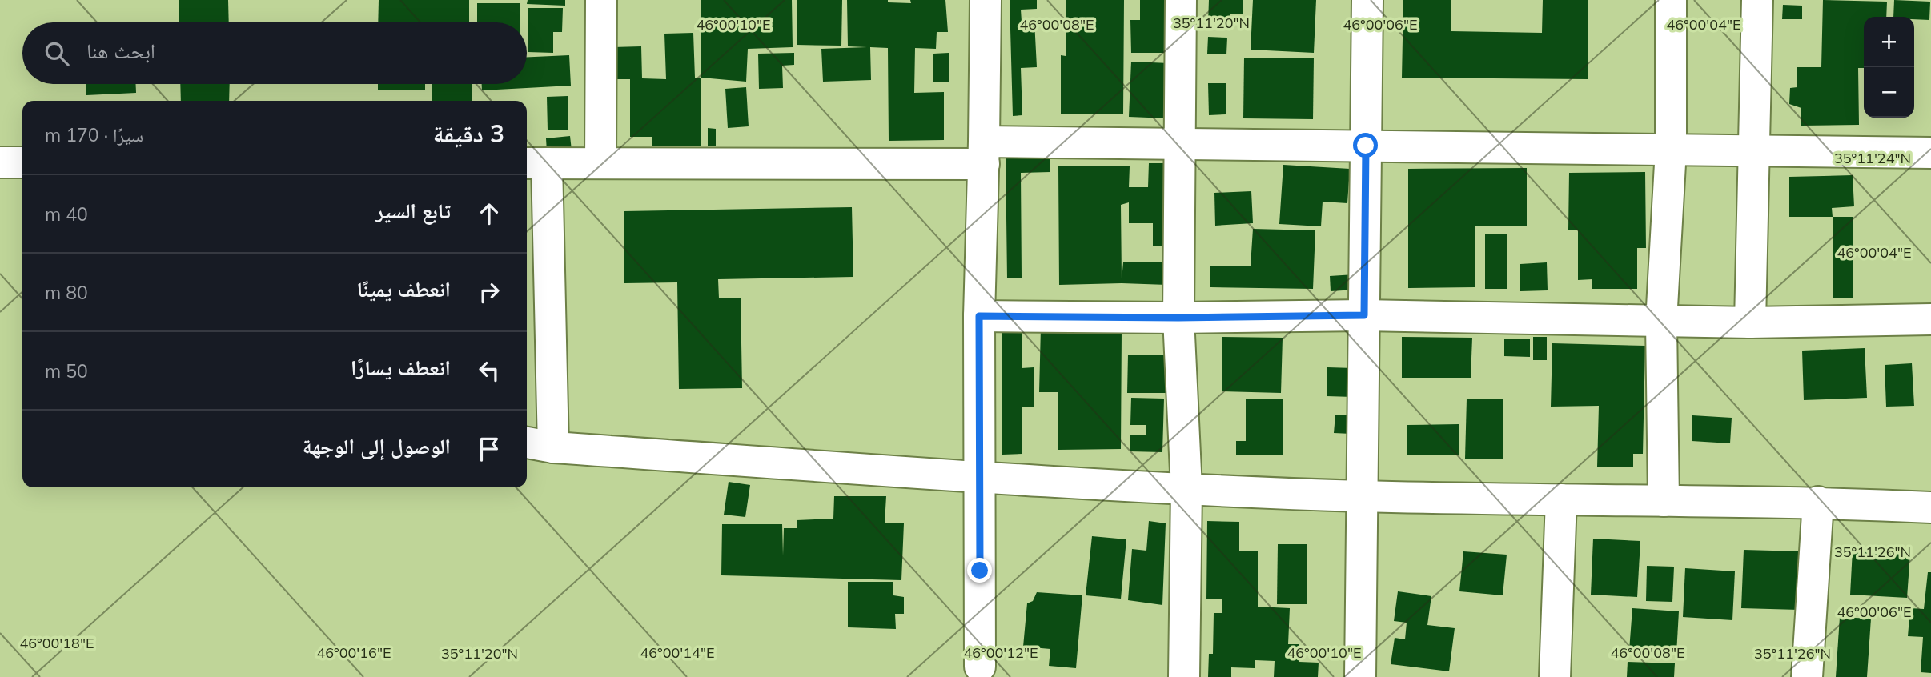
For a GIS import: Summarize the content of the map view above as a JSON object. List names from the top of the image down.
{
  "page": {
    "map_buttons": ["+", "−"],
    "search": "ابحث هنا",
    "heading": ["3 دقيقة", "سيرًا · 170 m"],
    "list": [
      ["تابع السير", "40 m"],
      ["انعطف يمينًا", "80 m"],
      ["انعطف يسارًا", "50 m"],
      "الوصول إلى الوجهة"
    ]
  },
  "coordinates": [
    "35°11'20\"N",
    "46°00'10\"E",
    "46°00'08\"E",
    "46°00'06\"E",
    "46°00'04\"E",
    "35°11'24\"N",
    "35°11'26\"N",
    "46°00'18\"E",
    "46°00'16\"E",
    "46°00'14\"E",
    "46°00'12\"E"
  ]
}
